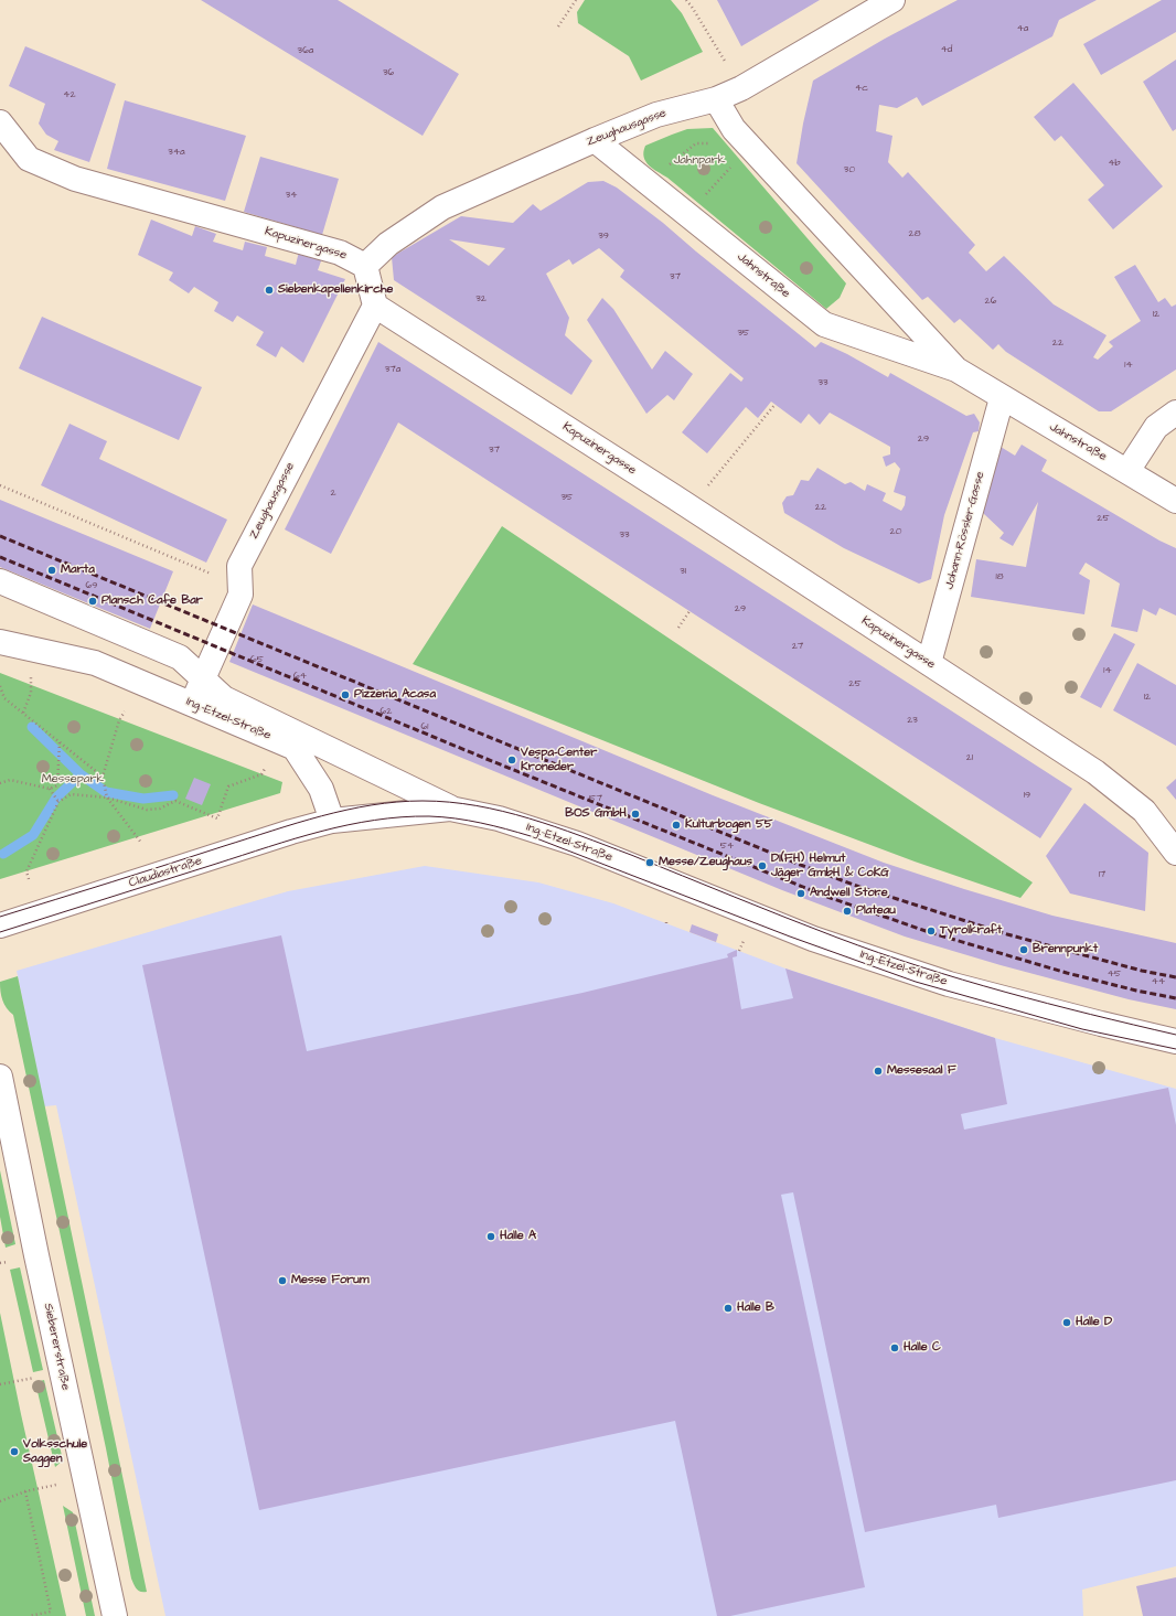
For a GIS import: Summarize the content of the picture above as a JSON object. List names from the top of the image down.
{
  "streets": {
    "street": [
      "Zeughausgasse",
      "Kapuzinergasse",
      "Jahnstraße",
      "Johann-Rössler-Gasse",
      "Ing.-Etzel-Straße",
      "Claudiastraße",
      "Siebererstraße"
    ]
  },
  "crossings": [
    ["Zeughausgasse", "Kapuzinergasse"],
    ["Zeughausgasse", "Jahnstraße"],
    ["Zeughausgasse", "Ing.-Etzel-Straße"],
    ["Kapuzinergasse", "Johann-Rössler-Gasse"],
    ["Jahnstraße", "Johann-Rössler-Gasse"],
    ["Ing.-Etzel-Straße", "Claudiastraße"]
  ],
  "parks": ["Jahnpark", "Messepark"],
  "places": [
    "Siebenkapellenkirche",
    "Marta",
    "Plansch Cafe Bar",
    "Pizzeria Acasa",
    "Vespa-Center Kroneder",
    "BOS GmbH",
    "Kulturbogen 55",
    "Messe/Zeughaus",
    "DI(FH) Helmut Jäger GmbH & CoKG",
    "Andwell Store",
    "Plateau",
    "Tyrolkraft",
    "Brennpunkt",
    "Messesaal F",
    "Halle A",
    "Messe Forum",
    "Halle B",
    "Halle D",
    "Halle C",
    "Volksschule Saggen"
  ],
  "house_numbers": [
    "4a",
    "4d",
    "36a",
    "36",
    "4c",
    "42",
    "34a",
    "4b",
    "30",
    "34",
    "28",
    "39",
    "37",
    "32",
    "26",
    "12",
    "35",
    "22",
    "14",
    "37a",
    "33",
    "29",
    "37",
    "2",
    "35",
    "22",
    "25",
    "20",
    "33",
    "31",
    "18",
    "69",
    "29",
    "27",
    "65",
    "14",
    "64",
    "25",
    "12",
    "62",
    "23",
    "61",
    "21",
    "19",
    "57",
    "54",
    "17",
    "45",
    "44"
  ]
}
